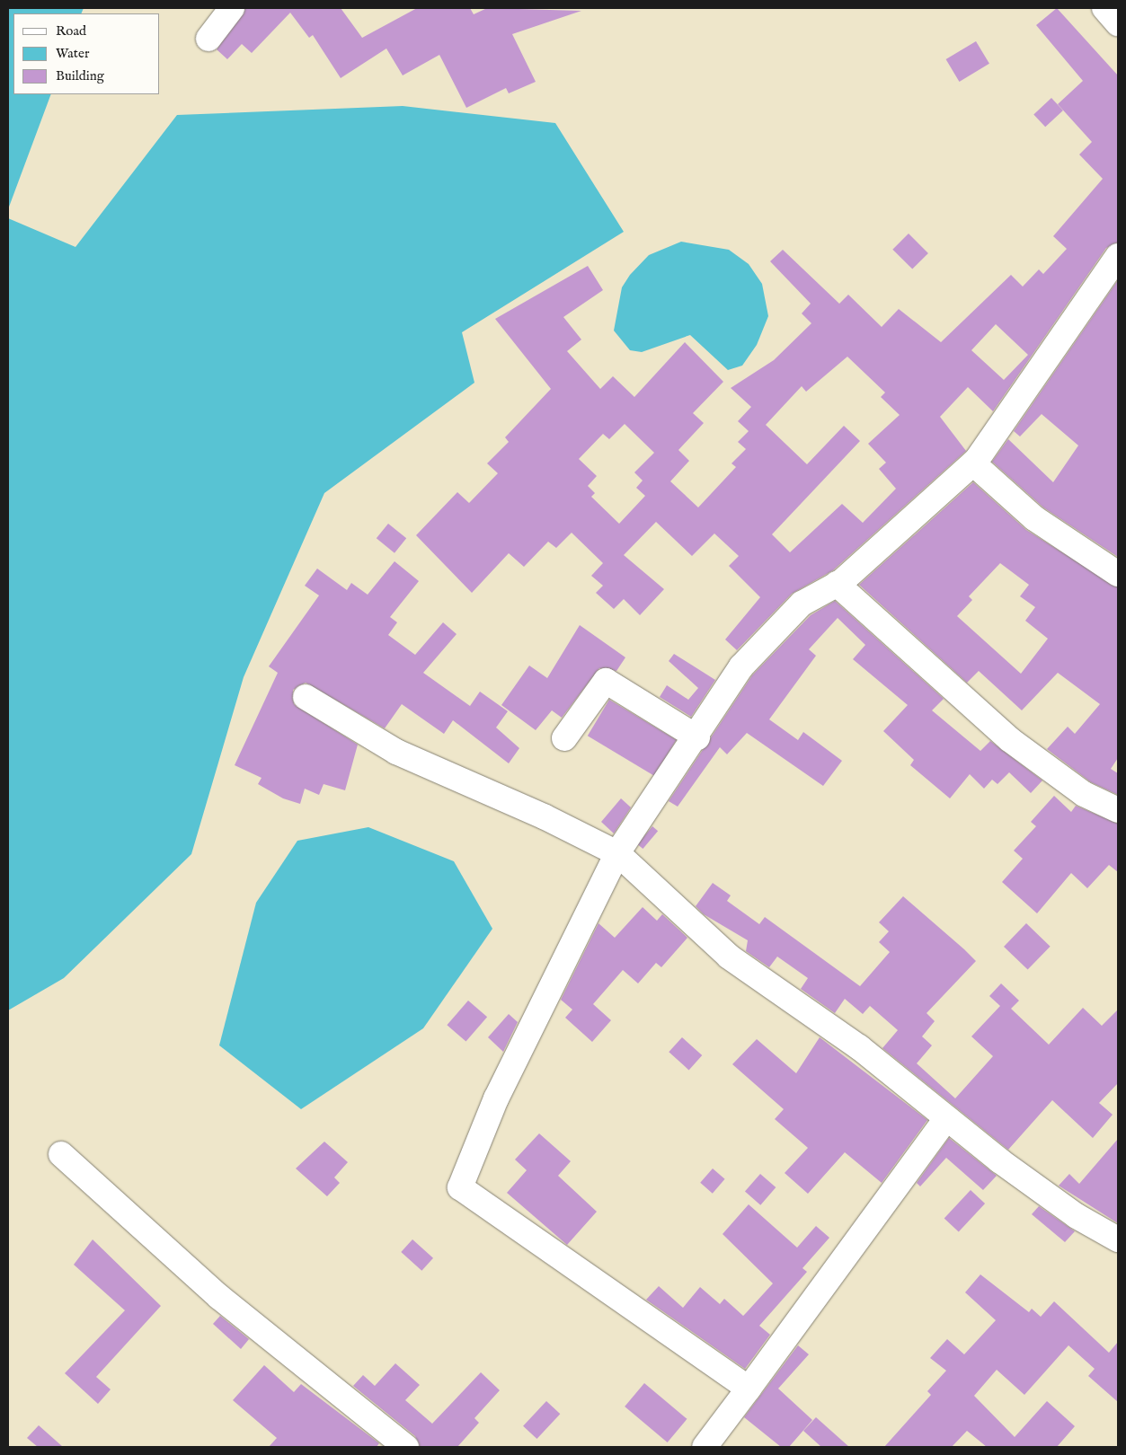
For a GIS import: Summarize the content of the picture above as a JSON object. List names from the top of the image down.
{
  "legend": ["Road", "Water", "Building"]
}
